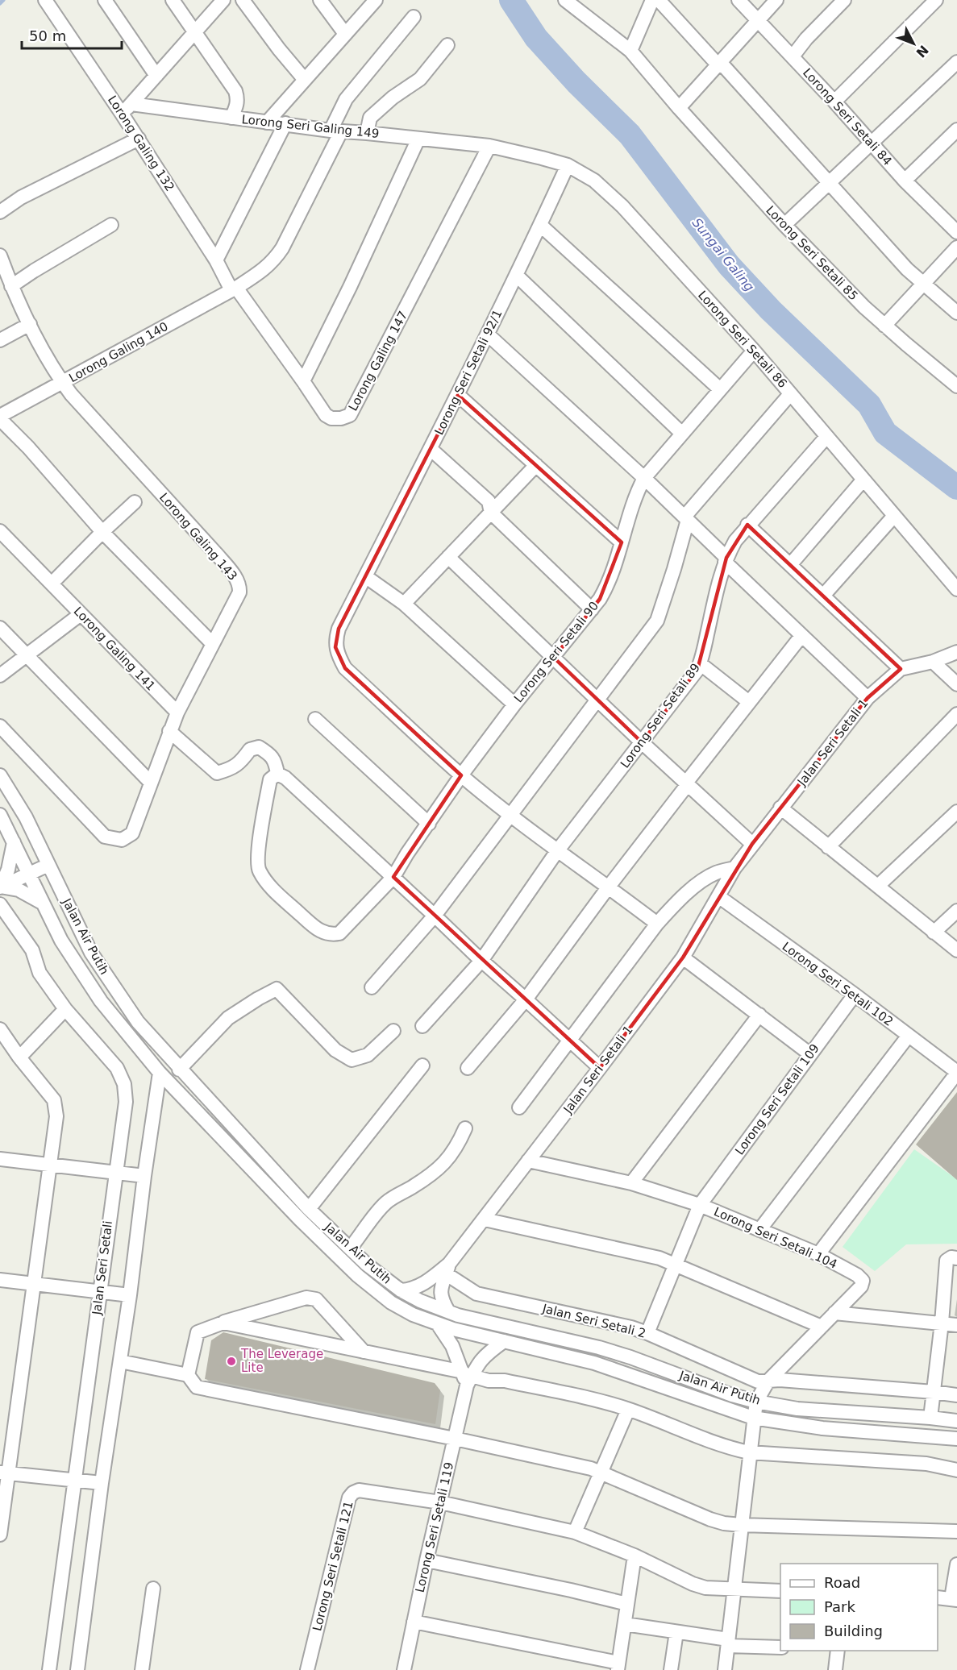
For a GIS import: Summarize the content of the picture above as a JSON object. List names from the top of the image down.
{
  "streets": {
    "street": [
      "Lorong Seri Setali 84",
      "Lorong Seri Galing 149",
      "Lorong Galing 132",
      "Lorong Seri Setali 85",
      "Lorong Seri Setali 86",
      "Lorong Galing 140",
      "Lorong Galing 147",
      "Lorong Seri Setali 92/1",
      "Lorong Galing 143",
      "Lorong Galing 141",
      "Lorong Seri Setali 90",
      "Lorong Seri Setali 89",
      "Jalan Seri Setali 1",
      "Jalan Air Putih",
      "Lorong Seri Setali 102",
      "Lorong Seri Setali 109",
      "Lorong Seri Setali 104",
      "Jalan Seri Setali",
      "Jalan Seri Setali 2",
      "Lorong Seri Setali 119",
      "Lorong Seri Setali 121"
    ]
  },
  "crossings": [
    ["Lorong Seri Galing 149", "Lorong Galing 132"],
    ["Lorong Seri Galing 149", "Lorong Seri Setali 86"],
    ["Lorong Seri Galing 149", "Lorong Galing 140"],
    ["Lorong Seri Galing 149", "Lorong Galing 147"],
    ["Lorong Galing 132", "Lorong Galing 140"],
    ["Lorong Galing 132", "Lorong Galing 147"],
    ["Lorong Seri Setali 86", "Lorong Galing 147"],
    ["Lorong Seri Setali 86", "Lorong Seri Setali 92/1"],
    ["Lorong Seri Setali 86", "Lorong Seri Setali 90"],
    ["Lorong Seri Setali 86", "Lorong Seri Setali 89"],
    ["Lorong Galing 140", "Lorong Galing 147"],
    ["Lorong Galing 140", "Lorong Galing 143"],
    ["Lorong Seri Setali 92/1", "Lorong Seri Setali 90"],
    ["Lorong Seri Setali 92/1", "Lorong Seri Setali 89"],
    ["Lorong Galing 143", "Lorong Galing 141"],
    ["Jalan Seri Setali 1", "Jalan Air Putih"],
    ["Jalan Seri Setali 1", "Lorong Seri Setali 102"],
    ["Jalan Seri Setali 1", "Lorong Seri Setali 104"],
    ["Jalan Seri Setali 1", "Jalan Seri Setali 2"],
    ["Jalan Air Putih", "Lorong Seri Setali 104"],
    ["Jalan Air Putih", "Lorong Seri Setali 119"],
    ["Lorong Seri Setali 102", "Lorong Seri Setali 109"],
    ["Lorong Seri Setali 109", "Lorong Seri Setali 104"],
    ["Lorong Seri Setali 109", "Jalan Seri Setali 2"],
    ["Lorong Seri Setali 104", "Jalan Seri Setali 2"],
    ["Lorong Seri Setali 119", "Lorong Seri Setali 121"]
  ],
  "water": ["Sungai Galing"],
  "places": ["The Leverage Lite"],
  "legend": ["Road", "Park", "Building"],
  "scale_bar": "50 m",
  "north": "bottom right"
}
